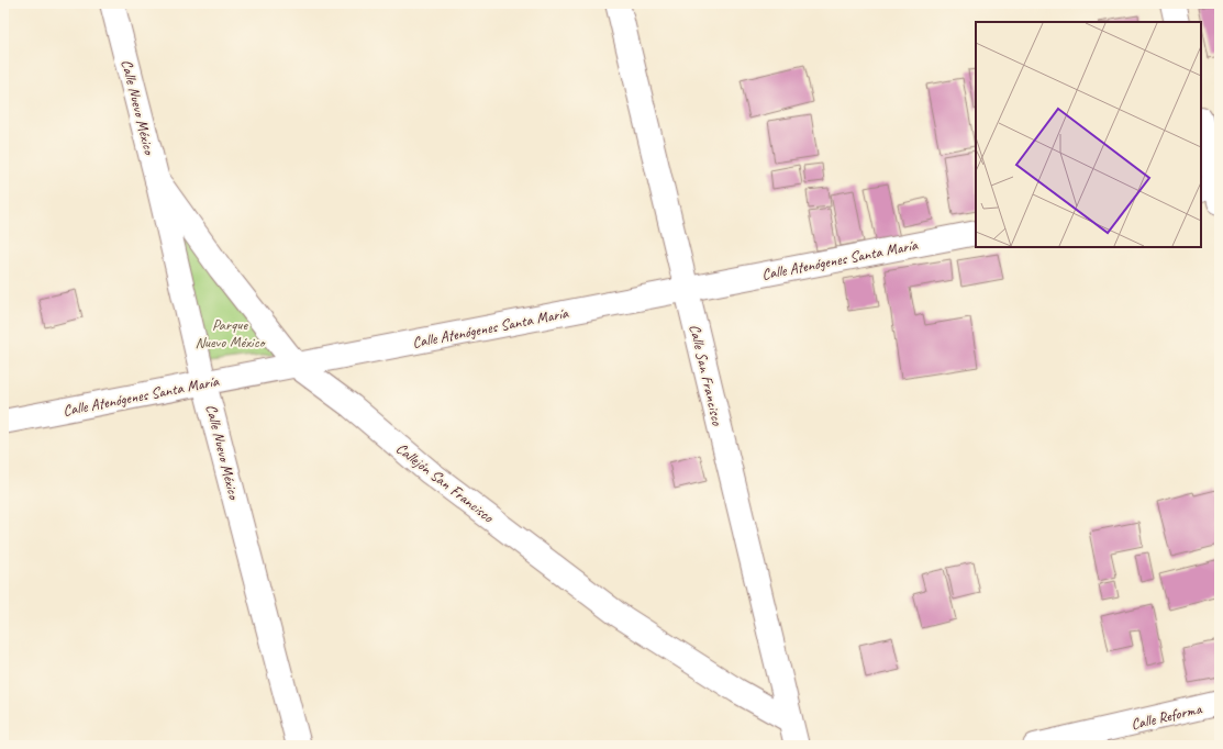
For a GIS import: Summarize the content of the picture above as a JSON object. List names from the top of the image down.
{
  "streets": {
    "street": [
      "Calle Nuevo México",
      "Calle Atenógenes Santa María",
      "Calle San Francisco",
      "Callejón San Francisco",
      "Calle Reforma"
    ]
  },
  "crossings": [
    ["Calle Nuevo México", "Calle Atenógenes Santa María"],
    ["Calle Nuevo México", "Callejón San Francisco"],
    ["Calle Atenógenes Santa María", "Calle San Francisco"],
    ["Calle Atenógenes Santa María", "Callejón San Francisco"],
    ["Calle San Francisco", "Callejón San Francisco"]
  ],
  "parks": ["Parque Nuevo México"]
}
